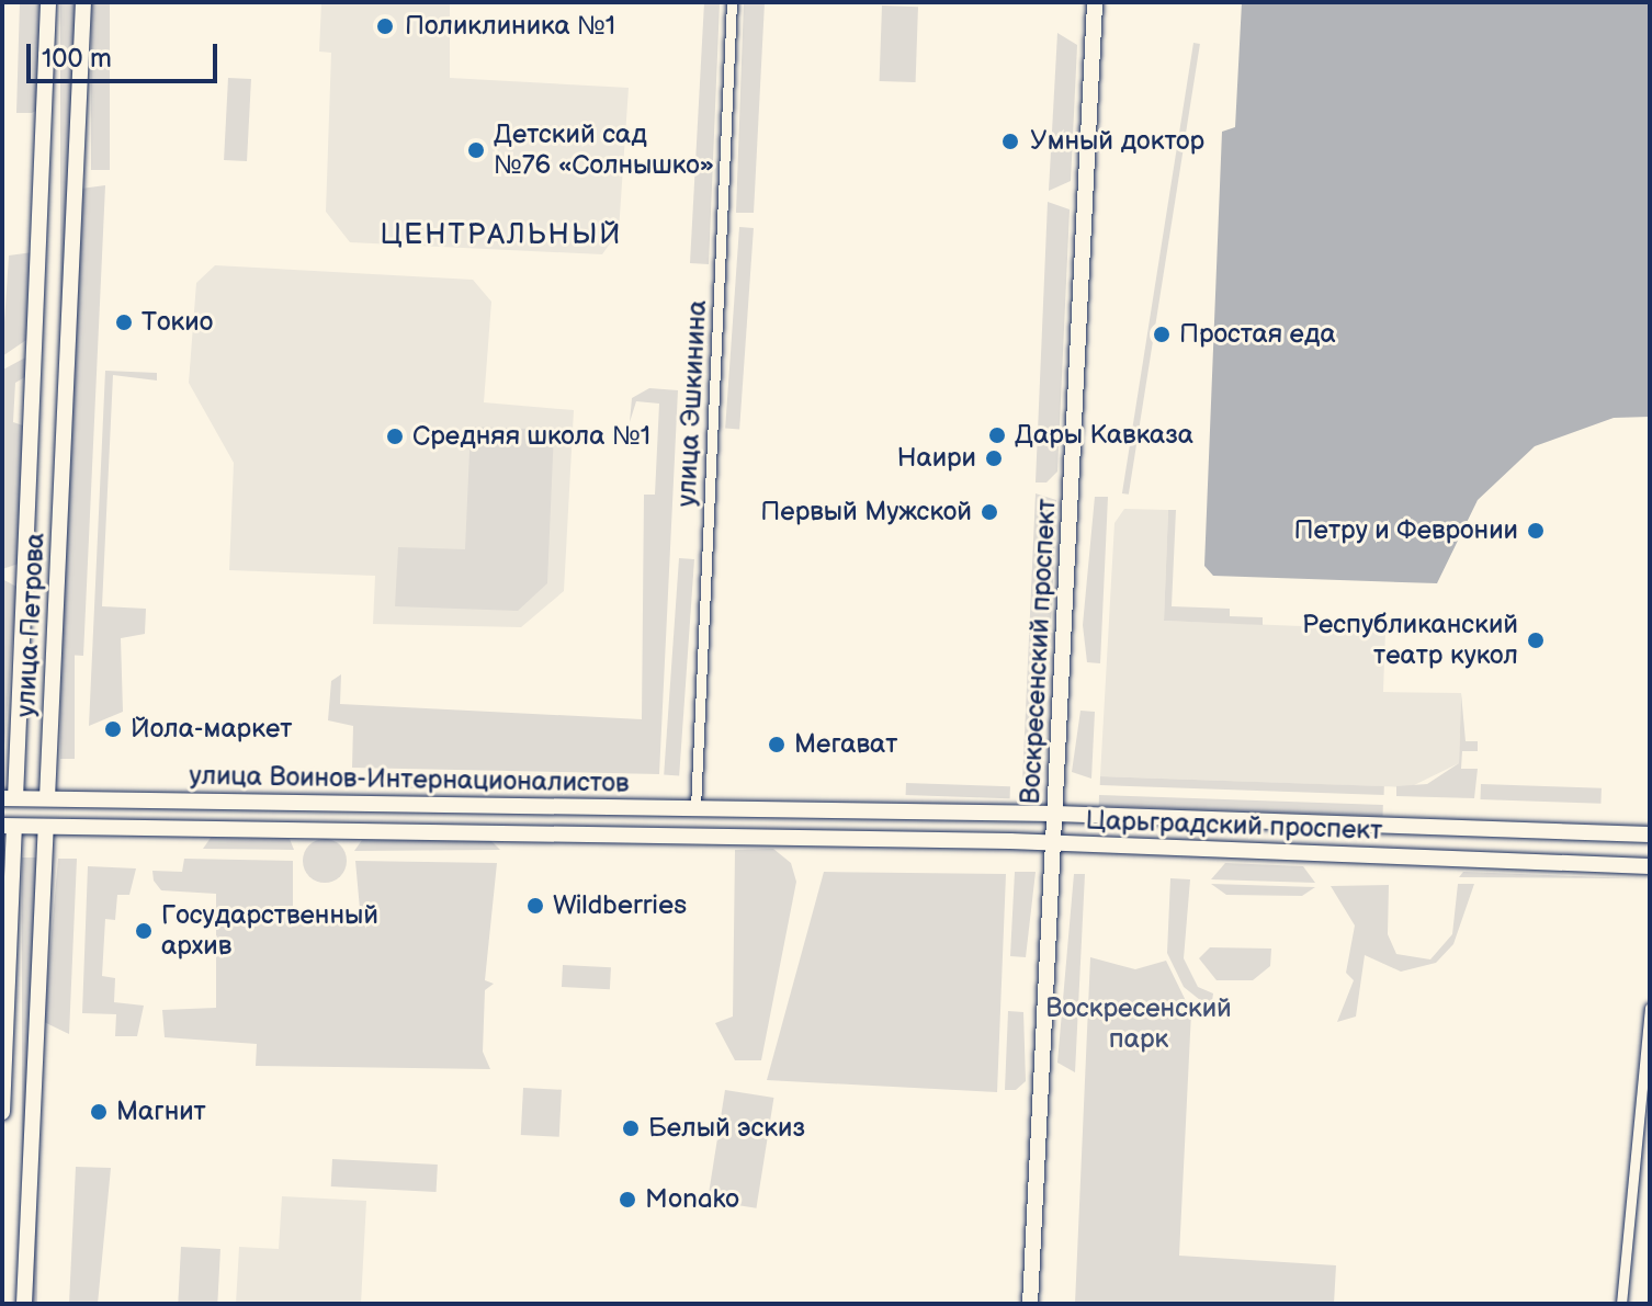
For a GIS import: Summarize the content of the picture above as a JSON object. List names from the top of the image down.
{
  "streets": {
    "main road": [
      "улица Петрова",
      "Воскресенский проспект",
      "улица Воинов-Интернационалистов",
      "Царьградский проспект"
    ],
    "street": ["улица Эшкинина"]
  },
  "crossings": [
    ["улица Эшкинина", "улица Воинов-Интернационалистов"],
    ["улица Петрова", "улица Воинов-Интернационалистов"],
    ["Воскресенский проспект", "Царьградский проспект"],
    ["улица Воинов-Интернационалистов", "Царьградский проспект"]
  ],
  "districts": ["ЦЕНТРАЛЬНЫЙ"],
  "parks": ["Воскресенский парк"],
  "places": [
    "Поликлиника №1",
    "Умный доктор",
    "Детский сад №76 «Солнышко»",
    "Токио",
    "Простая еда",
    "Дары Кавказа",
    "Средняя школа №1",
    "Наири",
    "Первый Мужской",
    "Петру и Февронии",
    "Республиканский театр кукол",
    "Йола-маркет",
    "Мегават",
    "Wildberries",
    "Государственный архив",
    "Магнит",
    "Белый эскиз",
    "Monako"
  ],
  "scale_bar": "100 m"
}
